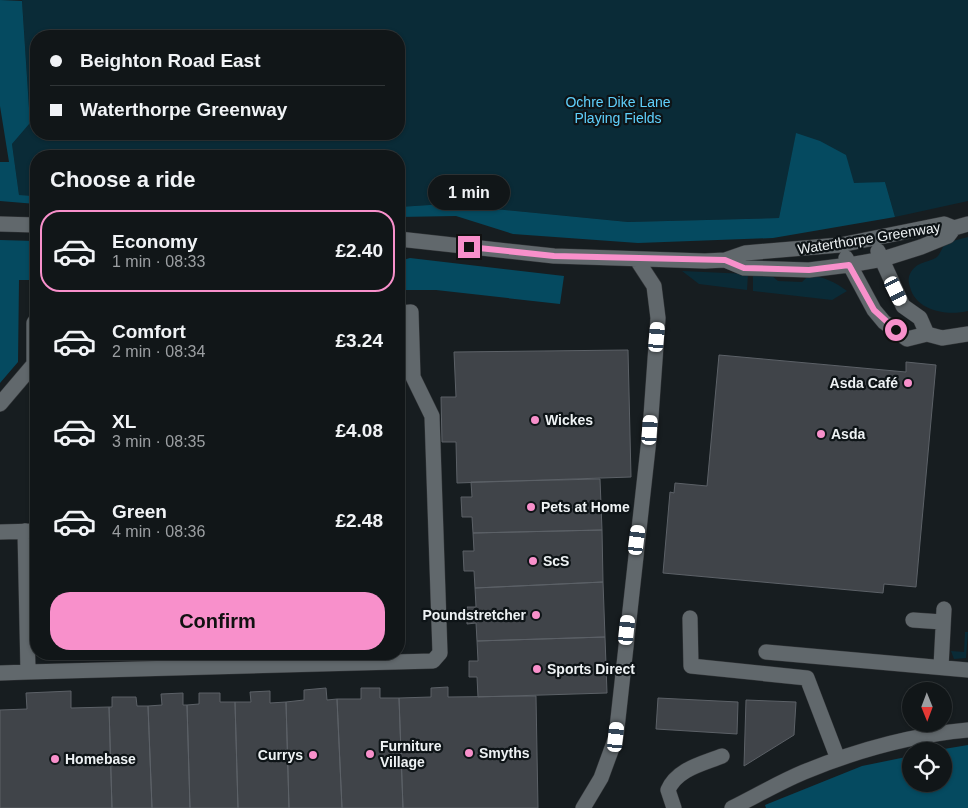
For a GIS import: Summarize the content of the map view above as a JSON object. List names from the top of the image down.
{
  "streets": {
    "street": ["Waterthorpe Greenway"]
  },
  "parks": ["Ochre Dike Lane Playing Fields"],
  "places": [
    "Asda Café",
    "Wickes",
    "Asda",
    "Pets at Home",
    "ScS",
    "Poundstretcher",
    "Sports Direct",
    "Smyths",
    "Furniture Village",
    "Currys",
    "Homebase"
  ],
  "north": "bottom",
  "page": {
    "banner": ["Beighton Road East", "Waterthorpe Greenway"],
    "heading": "Choose a ride",
    "bubble": "1 min",
    "list": [
      {
        "name": "Economy",
        "note": "1 min · 08:33",
        "value": "£2.40"
      },
      {
        "name": "Comfort",
        "note": "2 min · 08:34",
        "value": "£3.24"
      },
      {
        "name": "XL",
        "note": "3 min · 08:35",
        "value": "£4.08"
      },
      {
        "name": "Green",
        "note": "4 min · 08:36",
        "value": "£2.48"
      }
    ],
    "buttons": "Confirm"
  }
}
